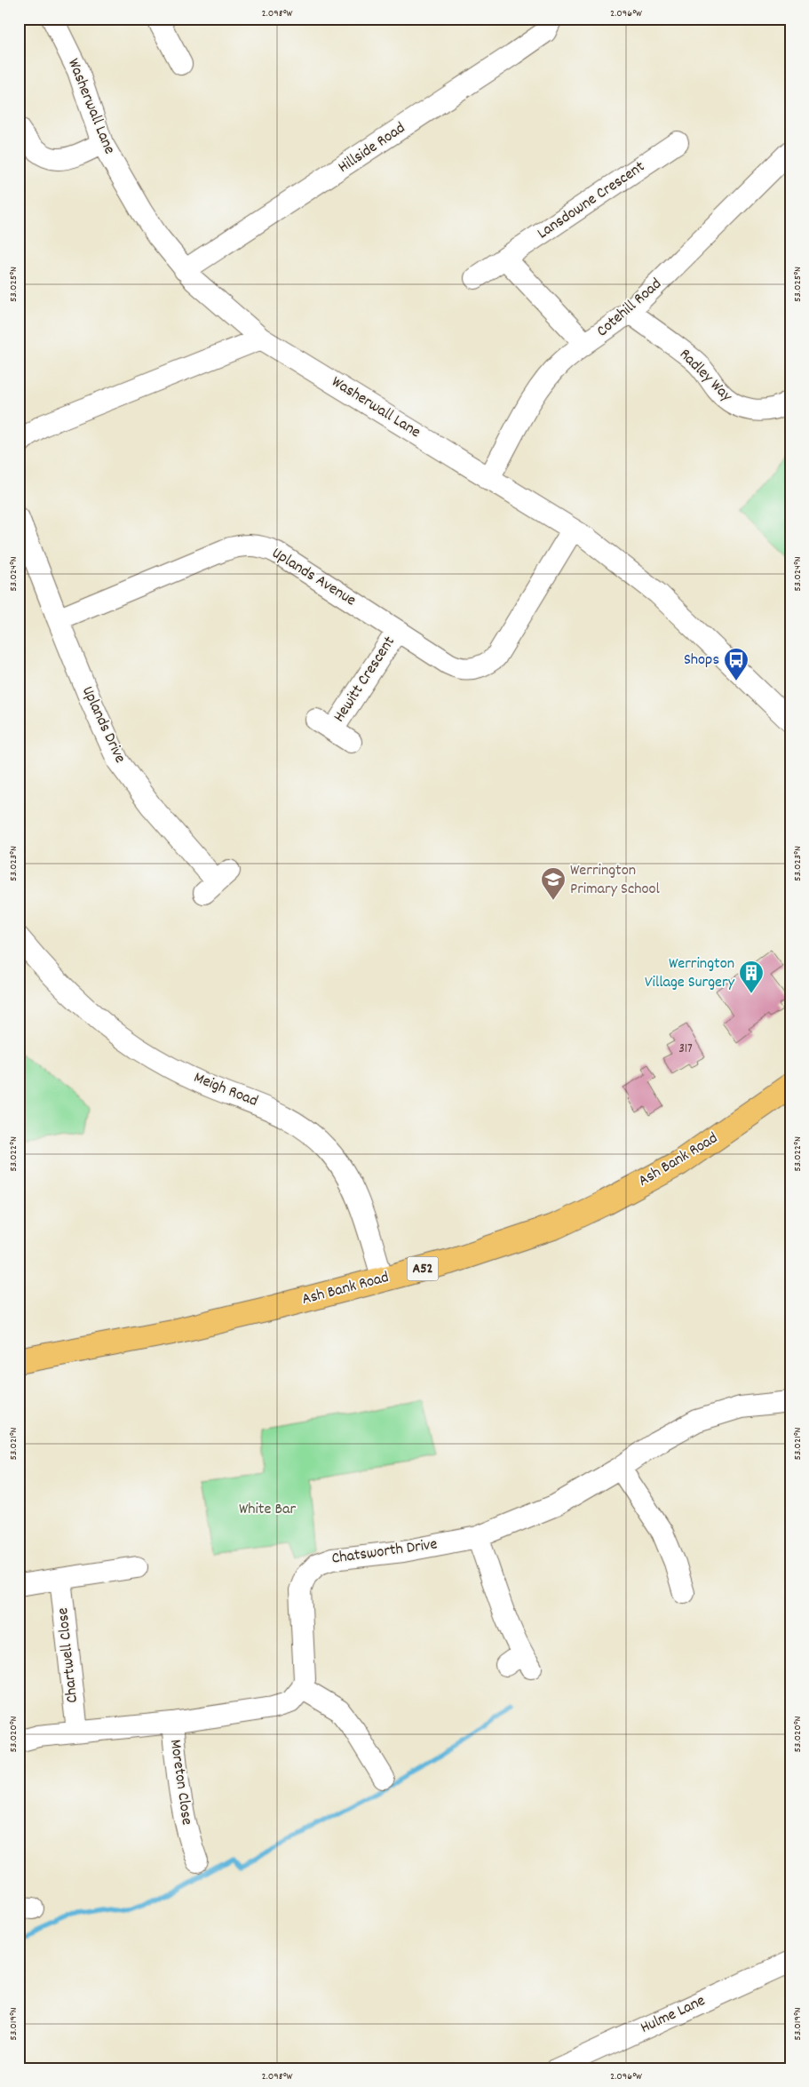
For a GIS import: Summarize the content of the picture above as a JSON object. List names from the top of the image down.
{
  "streets": {
    "highway": ["Ash Bank Road", "A52"],
    "street": [
      "Washerwall Lane",
      "Hillside Road",
      "Lansdowne Crescent",
      "Cotehill Road",
      "Radley Way",
      "Uplands Avenue",
      "Hewitt Crescent",
      "Uplands Drive",
      "Meigh Road",
      "Chatsworth Drive",
      "Chartwell Close",
      "Moreton Close",
      "Hulme Lane"
    ]
  },
  "crossings": [
    ["Washerwall Lane", "Hillside Road"],
    ["Washerwall Lane", "Cotehill Road"],
    ["Washerwall Lane", "Uplands Avenue"],
    ["Cotehill Road", "Radley Way"],
    ["Uplands Avenue", "Hewitt Crescent"],
    ["Uplands Avenue", "Uplands Drive"],
    ["Meigh Road", "Ash Bank Road"]
  ],
  "parks": ["White Bar"],
  "places": {
    "bus stop": ["Shops"],
    "school or university": ["Werrington Primary School"],
    "building": ["Werrington Village Surgery"]
  },
  "house_numbers": ["317"],
  "coordinates": [
    "2.098°W",
    "2.096°W",
    "53.025°N",
    "53.024°N",
    "53.023°N",
    "53.022°N",
    "53.021°N",
    "53.020°N",
    "53.019°N"
  ]
}
